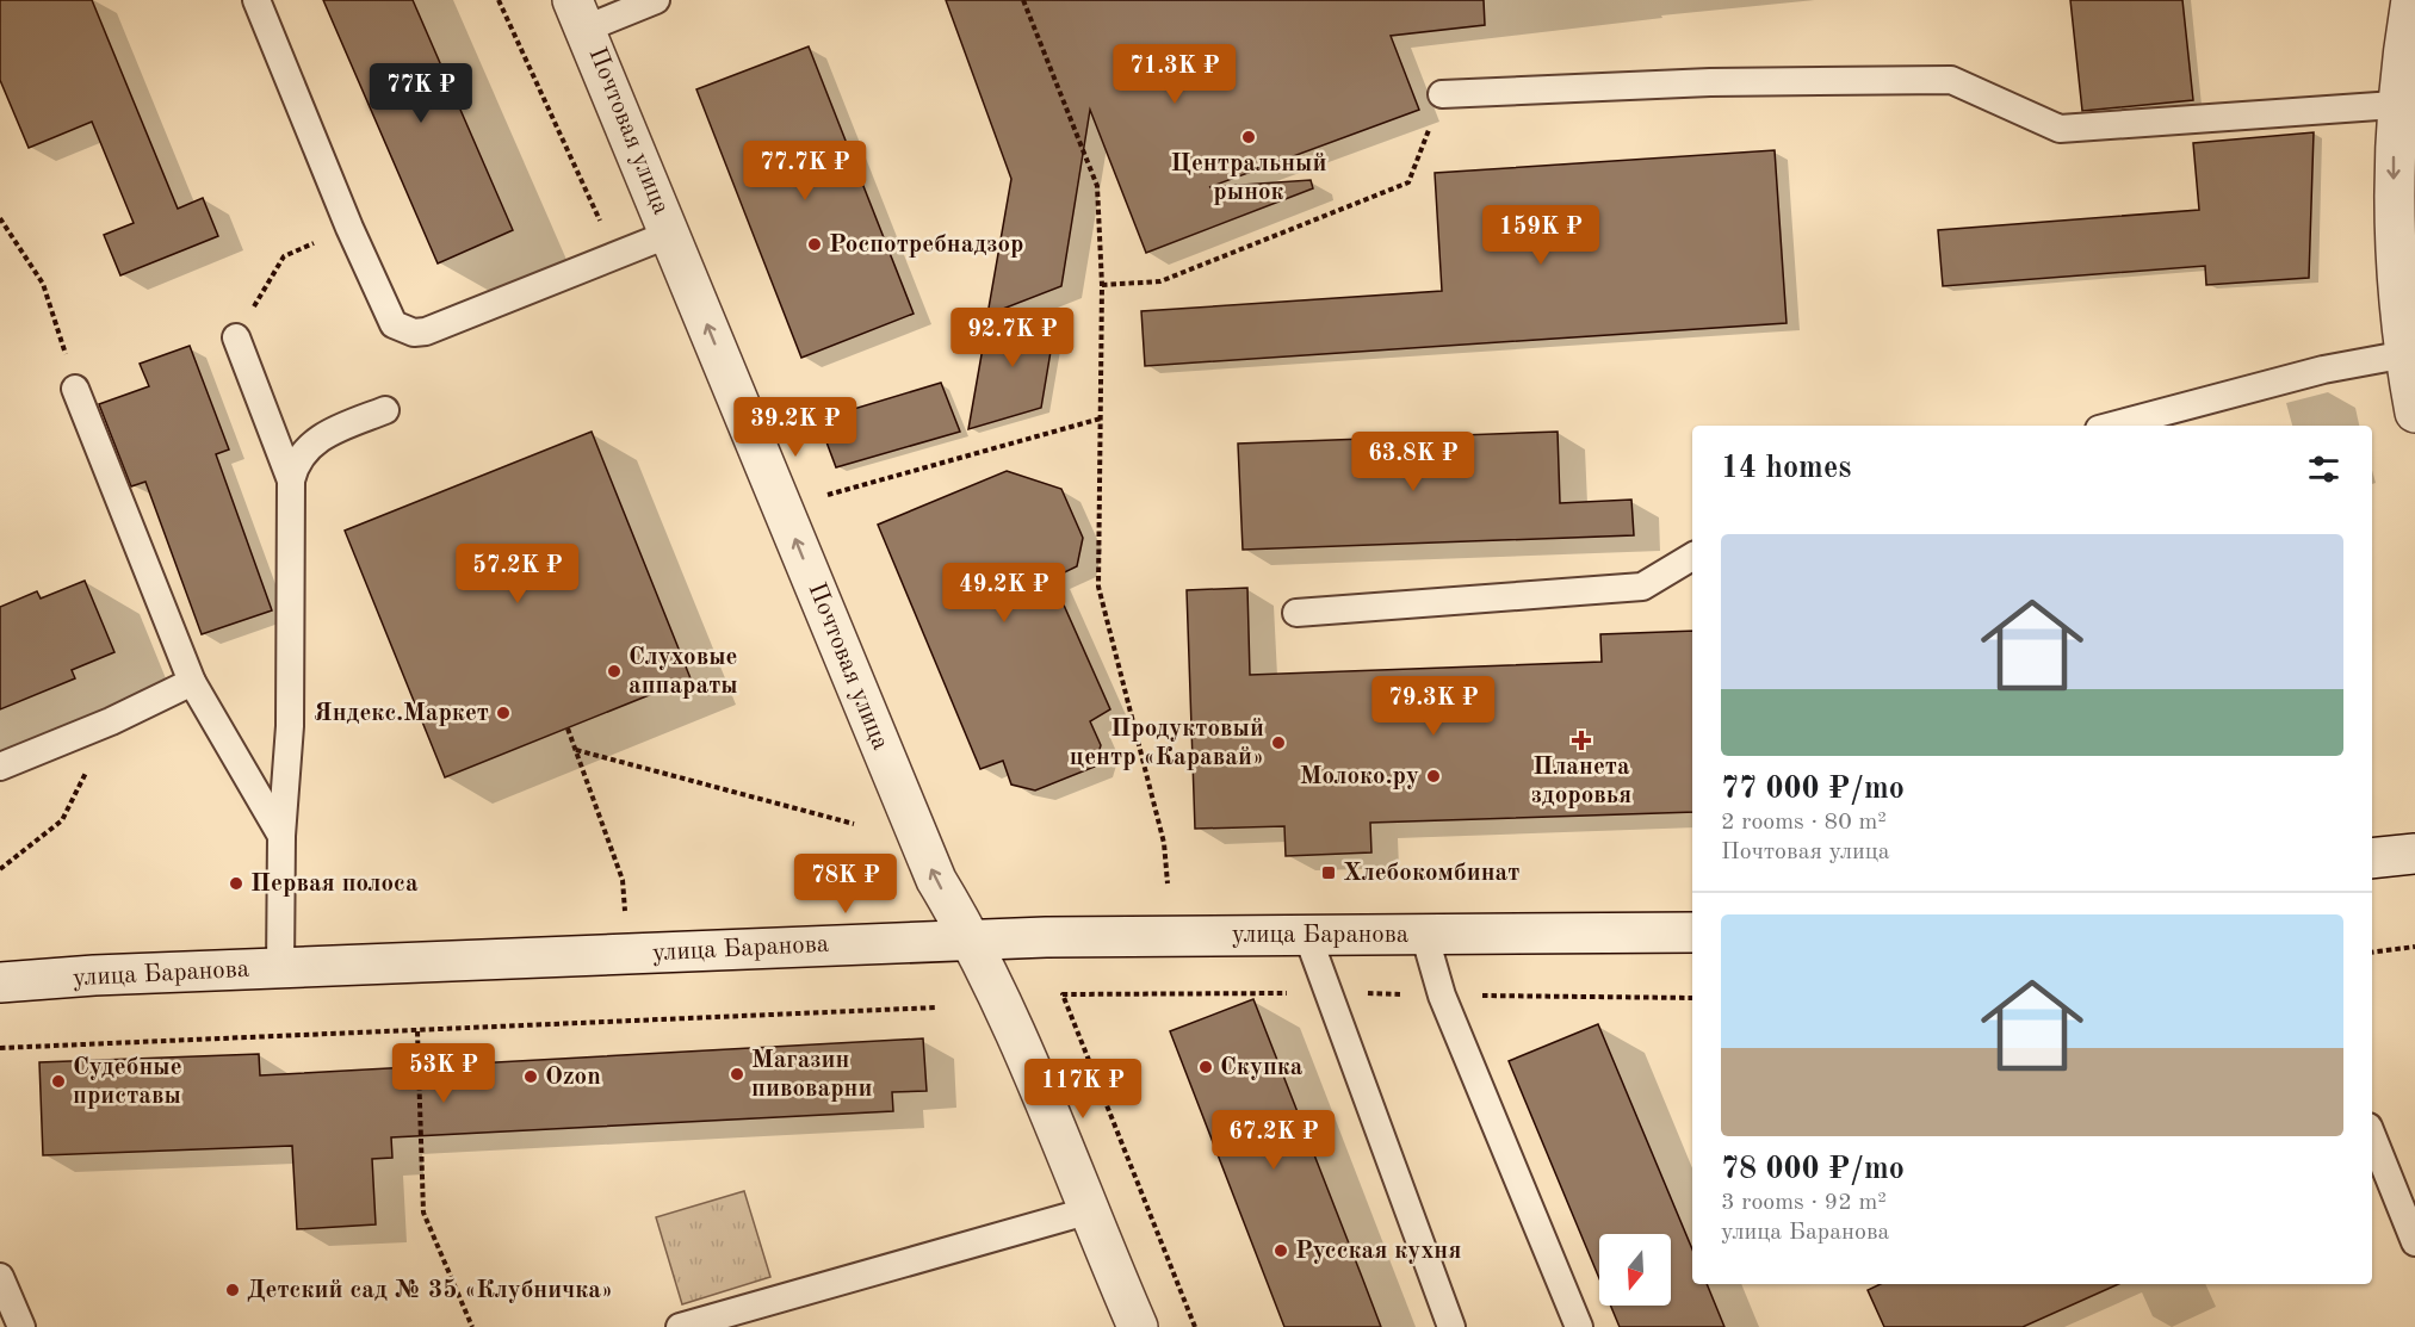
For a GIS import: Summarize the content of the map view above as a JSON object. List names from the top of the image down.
{
  "streets": {
    "street": ["Почтовая улица", "улица Баранова"]
  },
  "crossings": [
    ["Почтовая улица", "улица Баранова"]
  ],
  "one_way": ["Почтовая улица"],
  "places": {
    "other": [
      "Центральный рынок",
      "Роспотребнадзор",
      "Слуховые аппараты",
      "Яндекс.Маркет",
      "Продуктовый центр «Каравай»",
      "Молоко.ру",
      "Первая полоса",
      "Скупка",
      "Магазин пивоварни",
      "Ozon",
      "Судебные приставы",
      "Русская кухня",
      "Детский сад № 35 «Клубничка»"
    ],
    "health": ["Планета здоровья"],
    "transit": ["Хлебокомбинат"]
  },
  "north": "bottom",
  "page": {
    "price": [
      "71.3K ₽",
      "77K ₽",
      "77.7K ₽",
      "159K ₽",
      "92.7K ₽",
      "39.2K ₽",
      "63.8K ₽",
      "57.2K ₽",
      "49.2K ₽",
      "79.3K ₽",
      "78K ₽",
      "53K ₽",
      "117K ₽",
      "67.2K ₽"
    ],
    "heading": "14 homes",
    "list": [
      {
        "name": "77 000 ₽/mo",
        "note": "2 rooms · 80 m² · Почтовая улица"
      },
      {
        "name": "78 000 ₽/mo",
        "note": "3 rooms · 92 m² · улица Баранова"
      }
    ]
  }
}
